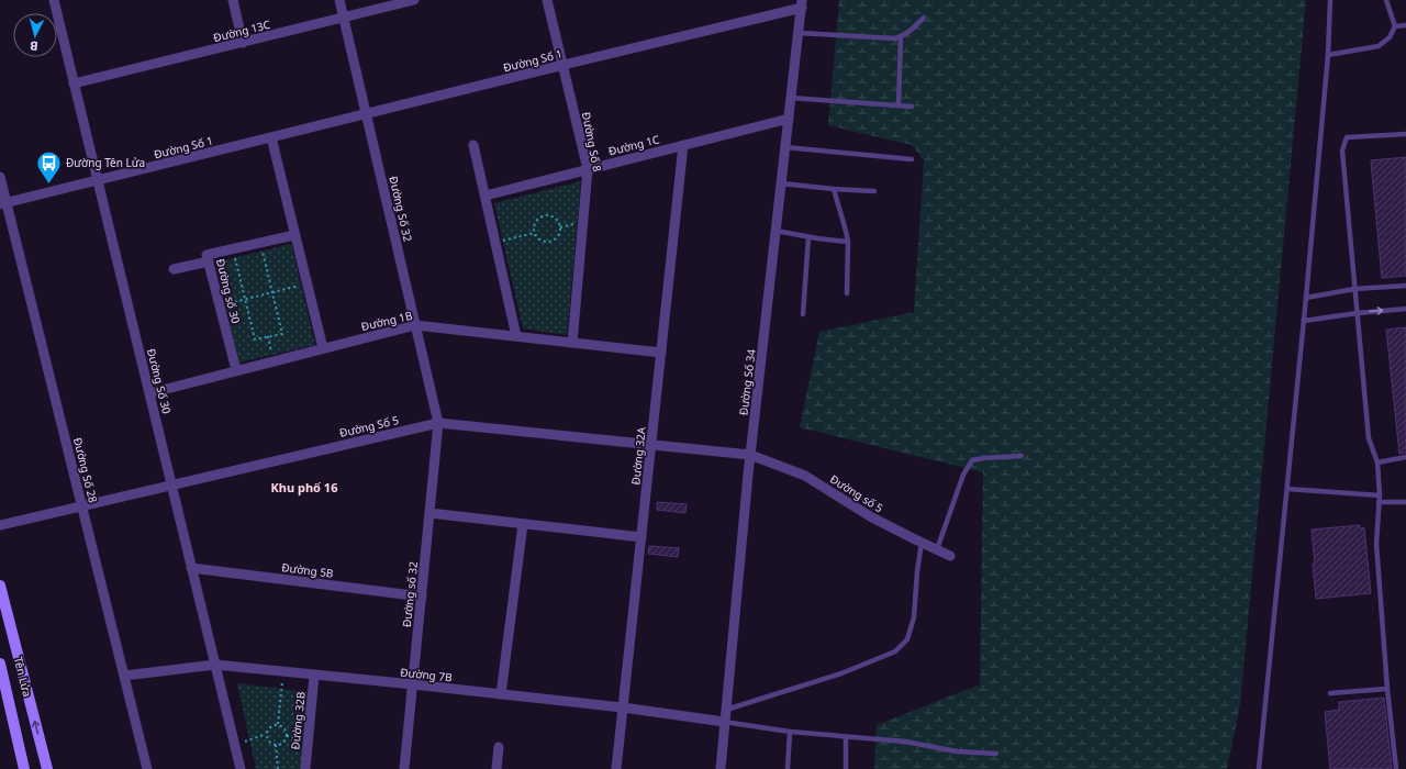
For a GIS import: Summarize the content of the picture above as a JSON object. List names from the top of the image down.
{
  "streets": {
    "main road": ["Tên Lửa"],
    "street": [
      "Đường 13C",
      "Đường Số 1",
      "Đường Số 8",
      "Đường 1C",
      "Đường Số 32",
      "Đường số 30",
      "Đường 1B",
      "Đường Số 30",
      "Đường Số 34",
      "Đường Số 5",
      "Đường 32A",
      "Đường Số 28",
      "Đường số 5",
      "Đường 5B",
      "Đường số 32",
      "Đường 7B",
      "Đường 32B"
    ]
  },
  "crossings": [
    ["Đường 13C", "Đường Số 32"],
    ["Đường 13C", "Đường Số 30"],
    ["Đường Số 1", "Đường Số 8"],
    ["Đường Số 1", "Đường Số 32"],
    ["Đường Số 1", "Đường Số 30"],
    ["Đường Số 1", "Đường Số 34"],
    ["Đường Số 1", "Đường Số 28"],
    ["Đường Số 8", "Đường 1C"],
    ["Đường Số 8", "Đường 1B"],
    ["Đường 1C", "Đường Số 34"],
    ["Đường 1C", "Đường 32A"],
    ["Đường Số 32", "Đường 1B"],
    ["Đường Số 32", "Đường Số 5"],
    ["Đường Số 32", "Đường số 32"],
    ["Đường số 30", "Đường 1B"],
    ["Đường 1B", "Đường Số 30"],
    ["Đường 1B", "Đường 32A"],
    ["Đường Số 30", "Đường Số 5"],
    ["Đường Số 30", "Đường 5B"],
    ["Đường Số 30", "Đường 7B"],
    ["Đường Số 34", "Đường Số 5"],
    ["Đường Số 34", "Đường số 5"],
    ["Đường Số 34", "Đường 7B"],
    ["Đường Số 5", "Đường 32A"],
    ["Đường Số 5", "Đường Số 28"],
    ["Đường Số 5", "Đường số 5"],
    ["Đường Số 5", "Đường số 32"],
    ["Đường 32A", "Đường 7B"],
    ["Đường Số 28", "Đường 7B"],
    ["Đường 5B", "Đường số 32"],
    ["Đường số 32", "Đường 7B"],
    ["Đường 7B", "Đường 32B"]
  ],
  "districts": ["Khu phố 16"],
  "places": {
    "bus stop": ["Đường Tên Lửa"]
  },
  "north": "bottom"
}
